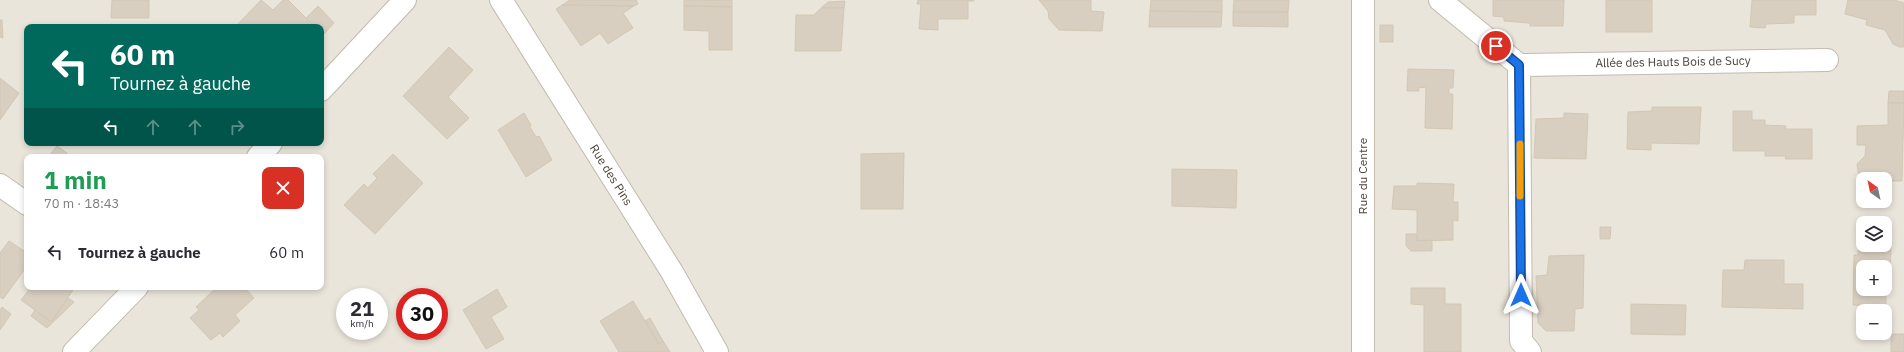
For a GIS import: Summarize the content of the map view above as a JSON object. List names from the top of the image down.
{
  "streets": {
    "street": ["Allée des Hauts Bois de Sucy", "Rue des Pins", "Rue du Centre"]
  },
  "north": "top left",
  "page": {
    "turn": ["60 m", "Tournez à gauche"],
    "heading": ["1 min", "70 m · 18:43"],
    "map_buttons": ["+", "−"],
    "list": [
      {
        "name": "Tournez à gauche",
        "value": "60 m"
      }
    ],
    "speed": "21 km/h",
    "limit": "30"
  }
}
